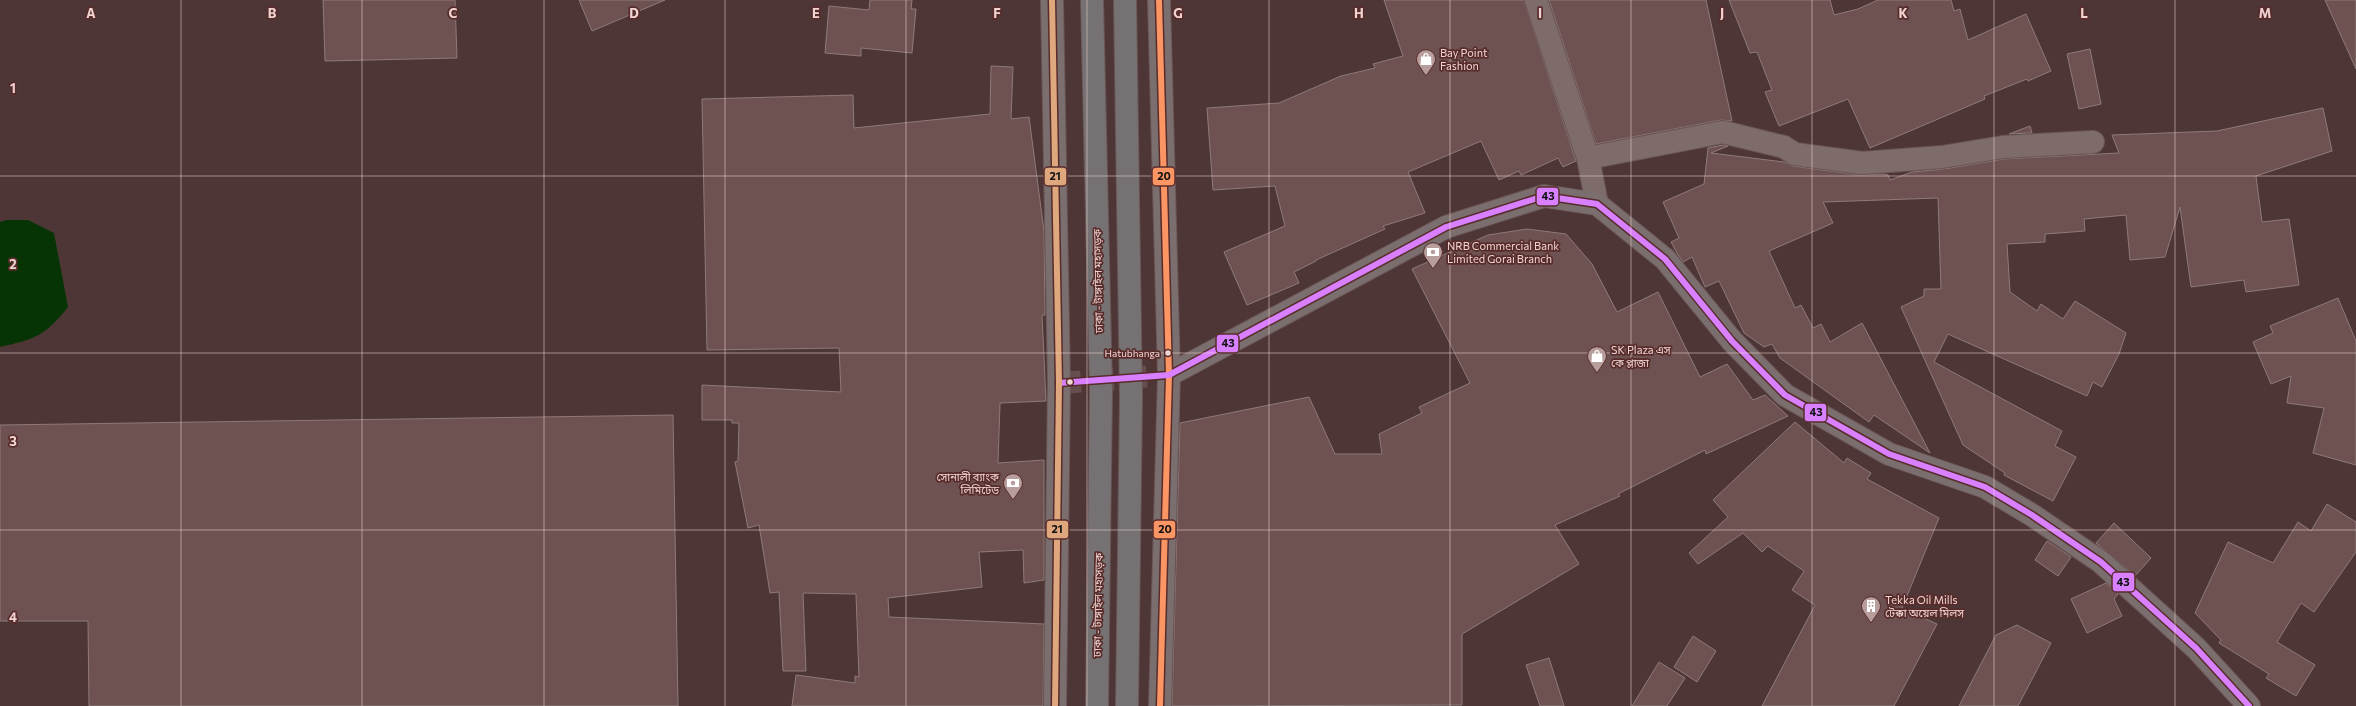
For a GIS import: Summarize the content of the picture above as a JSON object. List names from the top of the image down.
{
  "streets": {
    "highway": ["ঢাকা - টাঙ্গাইল মহাসড়ক"]
  },
  "places": {
    "shop": ["Bay Point Fashion", "SK Plaza এস কে প্লাজা"],
    "bank": ["NRB Commercial Bank Limited Gorai Branch", "সোনালী ব্যাংক লিমিটেড"],
    "other": ["Hatubhanga"],
    "building": ["Tekka Oil Mills টেক্কা অয়েল মিলস"]
  },
  "lines": ["transit line 20", "transit line 21", "transit line 43"],
  "grid": {
    "columns": [
      "A",
      "B",
      "C",
      "D",
      "E",
      "F",
      "G",
      "H",
      "I",
      "J",
      "K",
      "L",
      "M"
    ],
    "rows": [
      "1",
      "2",
      "3",
      "4"
    ]
  }
}
